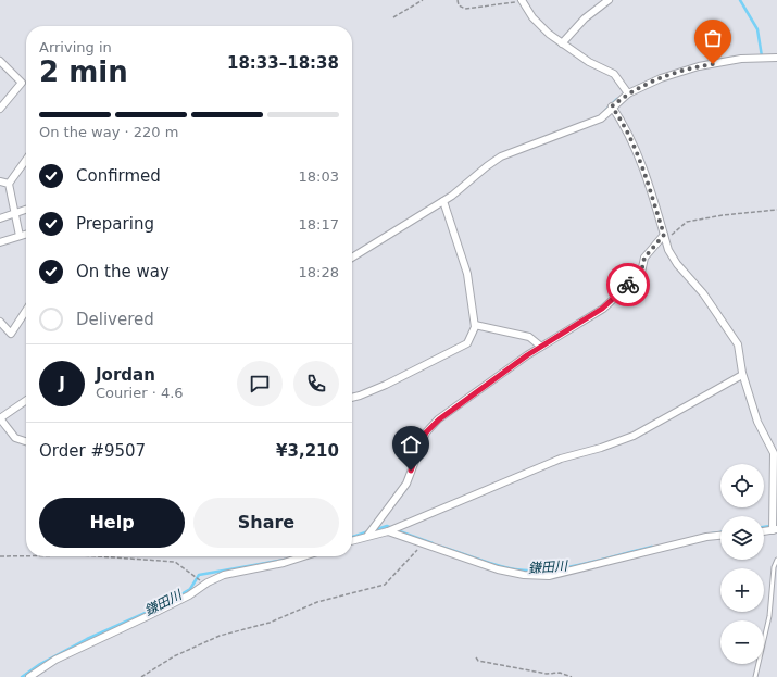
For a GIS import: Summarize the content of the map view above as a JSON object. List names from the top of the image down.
{
  "water": ["鎌田川"],
  "page": {
    "heading": ["2 min", "Arriving in", "18:33–18:38"],
    "panel": [
      "Jordan",
      "Courier · 4.6",
      "Order #9507",
      "¥3,210"
    ],
    "bar": "On the way · 220 m",
    "list": [
      ["Confirmed", "18:03"],
      ["Preparing", "18:17"],
      ["On the way", "18:28"],
      "Delivered"
    ],
    "round": "J",
    "map_buttons": ["+", "−"],
    "buttons": ["Help", "Share"]
  }
}
